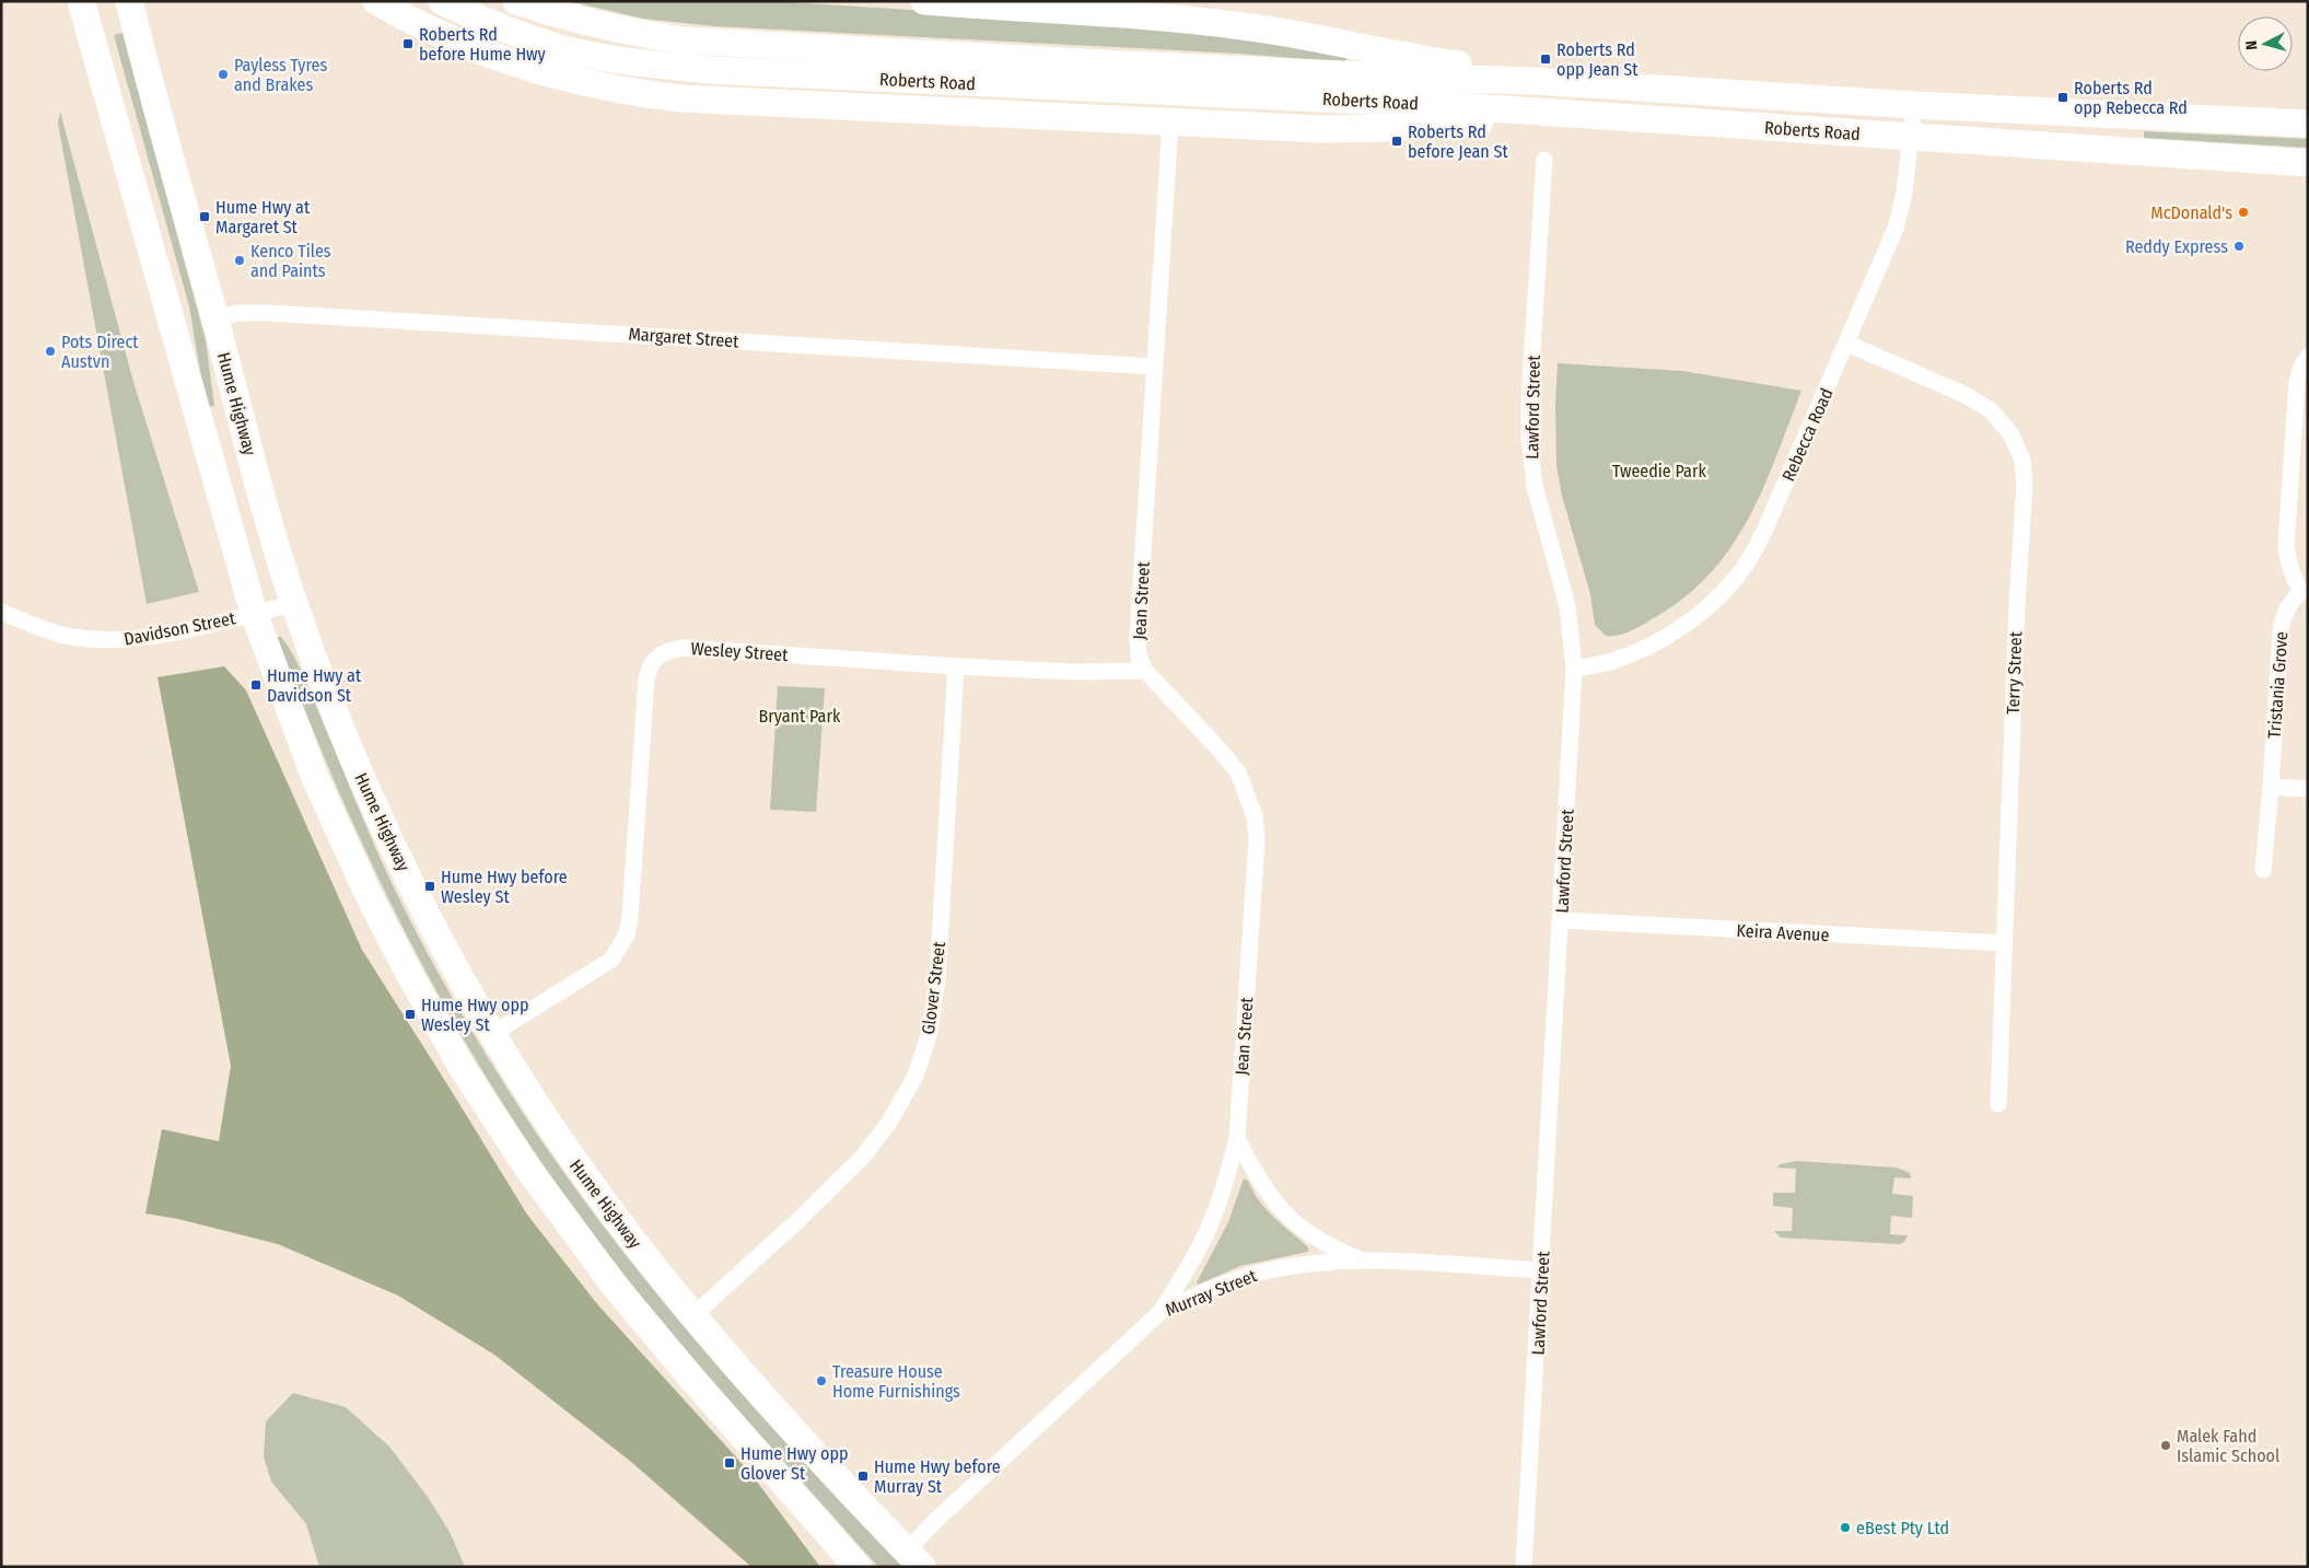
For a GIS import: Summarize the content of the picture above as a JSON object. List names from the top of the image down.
{
  "streets": {
    "highway": ["Roberts Road", "Hume Highway"],
    "street": [
      "Margaret Street",
      "Lawford Street",
      "Rebecca Road",
      "Jean Street",
      "Davidson Street",
      "Wesley Street",
      "Terry Street",
      "Tristania Grove",
      "Keira Avenue",
      "Glover Street",
      "Murray Street"
    ]
  },
  "crossings": [
    ["Roberts Road", "Rebecca Road"],
    ["Margaret Street", "Hume Highway"],
    ["Margaret Street", "Jean Street"],
    ["Hume Highway", "Davidson Street"],
    ["Hume Highway", "Wesley Street"],
    ["Hume Highway", "Glover Street"],
    ["Hume Highway", "Murray Street"],
    ["Lawford Street", "Rebecca Road"],
    ["Lawford Street", "Keira Avenue"],
    ["Lawford Street", "Murray Street"],
    ["Rebecca Road", "Terry Street"],
    ["Jean Street", "Wesley Street"],
    ["Jean Street", "Murray Street"],
    ["Wesley Street", "Glover Street"],
    ["Terry Street", "Keira Avenue"]
  ],
  "parks": ["Tweedie Park", "Bryant Park"],
  "places": {
    "transit": [
      "Roberts Rd before Hume Hwy",
      "Roberts Rd opp Jean St",
      "Roberts Rd opp Rebecca Rd",
      "Roberts Rd before Jean St",
      "Hume Hwy at Margaret St",
      "Hume Hwy at Davidson St",
      "Hume Hwy before Wesley St",
      "Hume Hwy opp Wesley St",
      "Hume Hwy opp Glover St",
      "Hume Hwy before Murray St"
    ],
    "other": [
      "Payless Tyres and Brakes",
      "McDonald's",
      "Reddy Express",
      "Kenco Tiles and Paints",
      "Pots Direct Austvn",
      "Treasure House Home Furnishings",
      "Malek Fahd Islamic School",
      "eBest Pty Ltd"
    ]
  },
  "north": "left"
}
